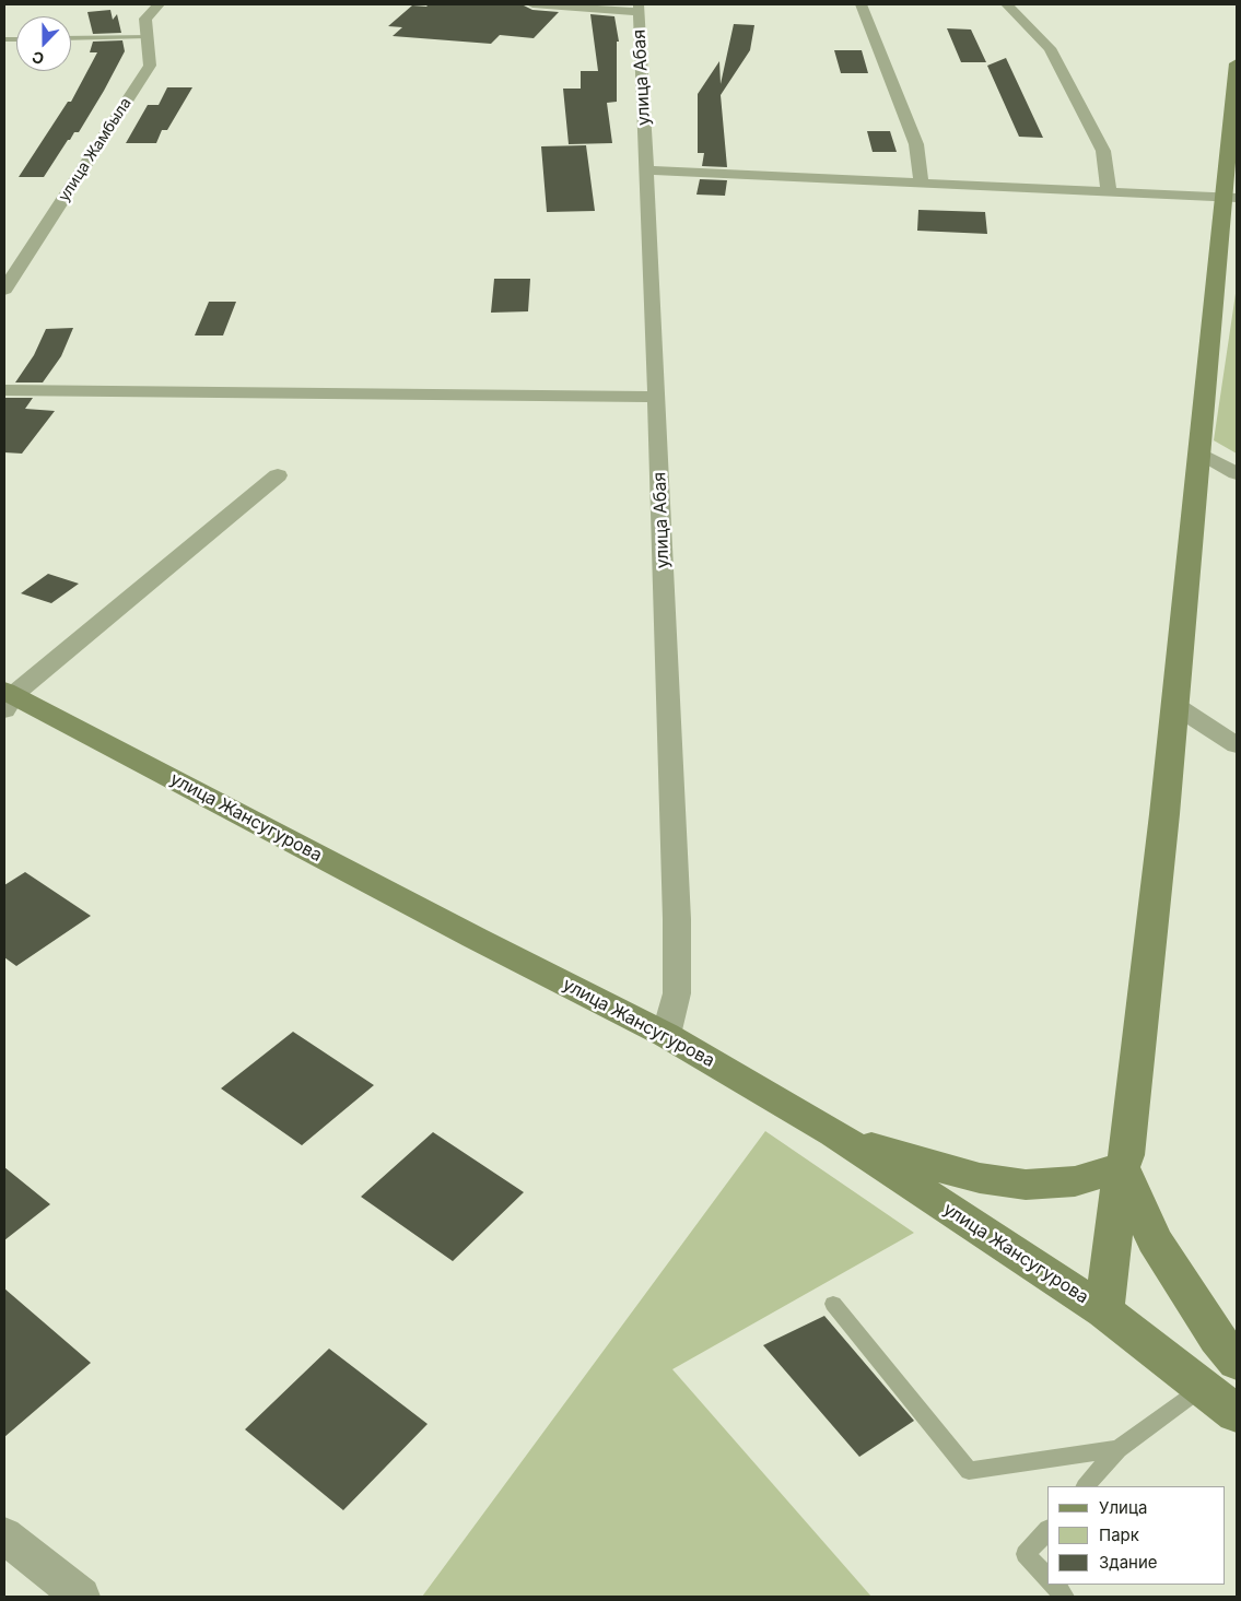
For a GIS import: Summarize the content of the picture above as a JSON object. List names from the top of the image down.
{
  "streets": {
    "main road": ["улица Жансугурова"],
    "street": ["улица Абая", "улица Жамбыла"]
  },
  "crossings": [
    ["улица Абая", "улица Жансугурова"]
  ],
  "legend": ["Улица", "Парк", "Здание"],
  "north": "bottom"
}
